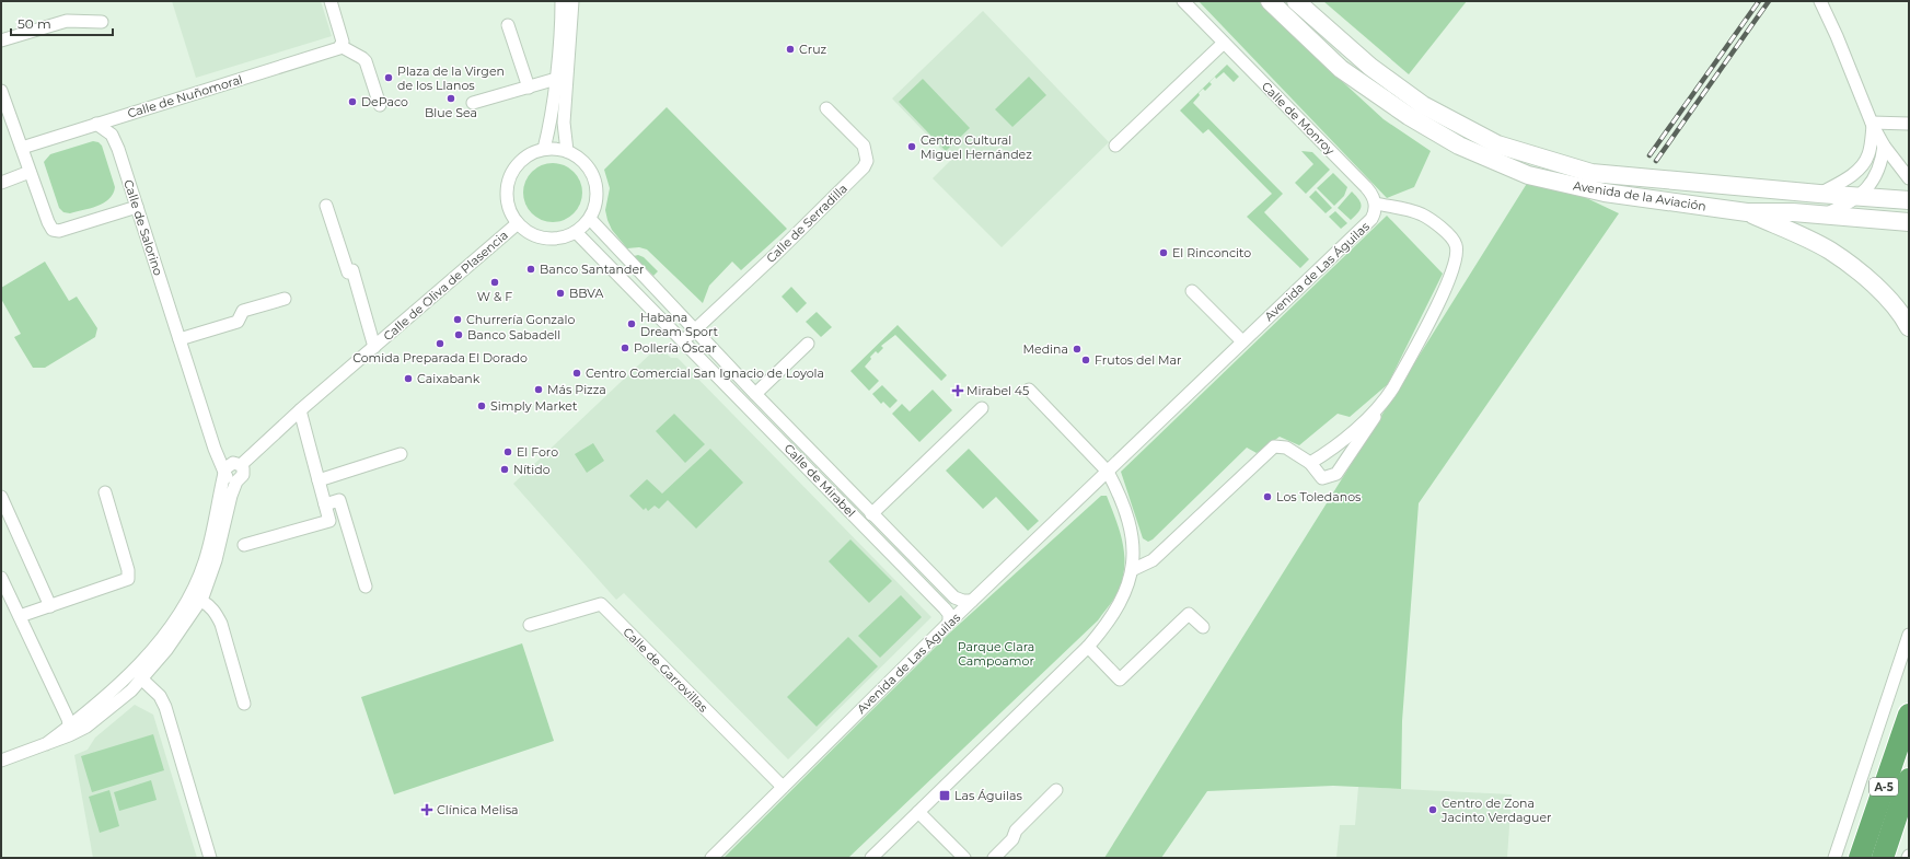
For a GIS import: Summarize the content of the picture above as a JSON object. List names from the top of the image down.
{
  "streets": {
    "highway": ["A-5"],
    "main road": ["Avenida de la Aviación"],
    "street": [
      "Calle de Nuñomoral",
      "Calle de Monroy",
      "Calle de Serradilla",
      "Calle de Salorino",
      "Avenida de Las Águilas",
      "Calle de Oliva de Plasencia",
      "Calle de Mirabel",
      "Calle de Garrovillas"
    ]
  },
  "crossings": [
    ["Calle de Nuñomoral", "Calle de Salorino"],
    ["Calle de Monroy", "Avenida de Las Águilas"],
    ["Calle de Serradilla", "Calle de Mirabel"],
    ["Calle de Salorino", "Calle de Oliva de Plasencia"],
    ["Avenida de Las Águilas", "Calle de Mirabel"],
    ["Avenida de Las Águilas", "Calle de Garrovillas"],
    ["Calle de Oliva de Plasencia", "Calle de Mirabel"]
  ],
  "parks": ["Parque Clara Campoamor"],
  "places": {
    "other": [
      "Cruz",
      "Plaza de la Virgen de los Llanos",
      "Blue Sea",
      "DePaco",
      "Centro Cultural Miguel Hernández",
      "El Rinconcito",
      "Banco Santander",
      "W & F",
      "BBVA",
      "Churrería Gonzalo",
      "Habana Dream Sport",
      "Banco Sabadell",
      "Comida Preparada El Dorado",
      "Pollería Óscar",
      "Medina",
      "Frutos del Mar",
      "Centro Comercial San Ignacio de Loyola",
      "Caixabank",
      "Más Pizza",
      "Simply Market",
      "El Foro",
      "Nítido",
      "Los Toledanos",
      "Centro de Zona Jacinto Verdaguer"
    ],
    "health": ["Mirabel 45", "Clínica Melisa"],
    "transit": ["Las Águilas"]
  },
  "scale_bar": "50 m"
}
